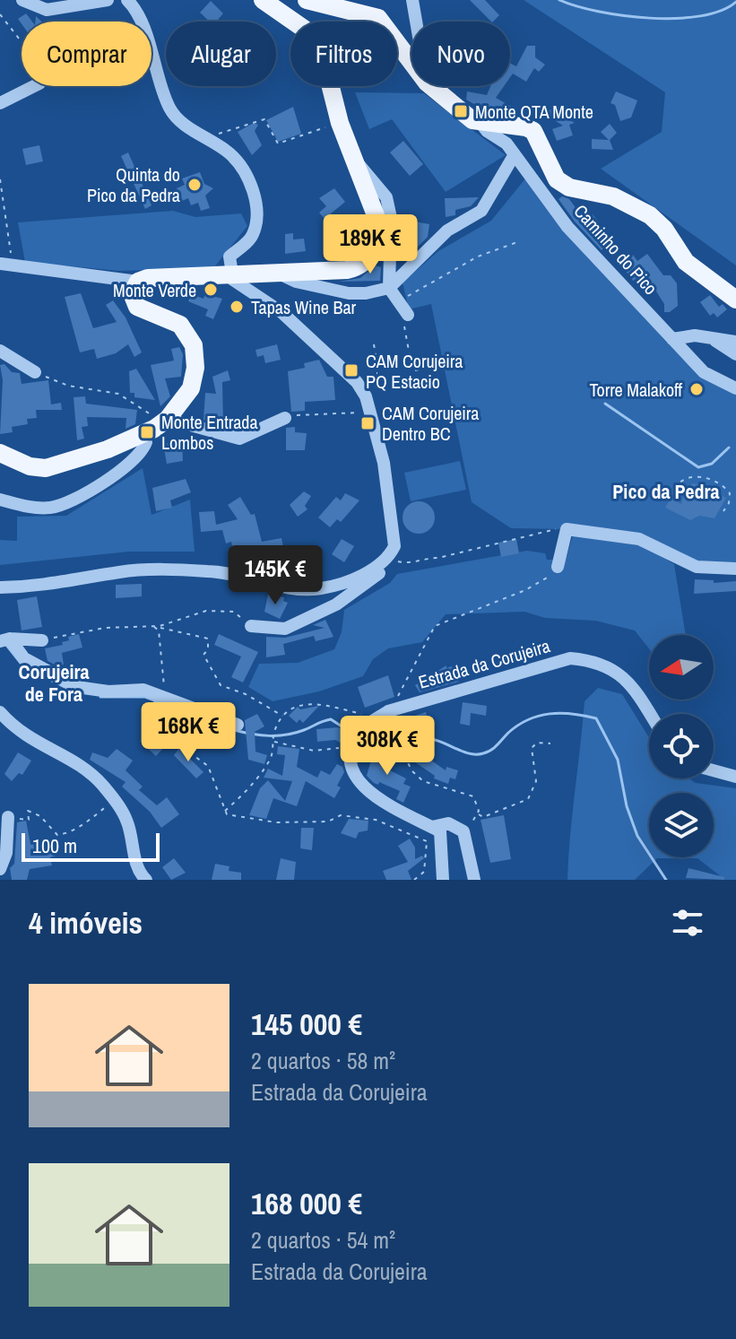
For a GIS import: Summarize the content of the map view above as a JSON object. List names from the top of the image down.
{
  "streets": {
    "street": ["Caminho do Pico", "Estrada da Corujeira"]
  },
  "districts": ["Pico da Pedra", "Corujeira de Fora"],
  "places": {
    "transit": [
      "Monte QTA Monte",
      "CAM Corujeira PQ Estacio",
      "CAM Corujeira Dentro BC",
      "Monte Entrada Lombos"
    ],
    "other": [
      "Quinta do Pico da Pedra",
      "Monte Verde",
      "Tapas Wine Bar",
      "Torre Malakoff"
    ]
  },
  "scale_bar": "100 m",
  "north": "left",
  "page": {
    "chip": [
      "Comprar",
      "Alugar",
      "Filtros",
      "Novo"
    ],
    "price": [
      "189K €",
      "145K €",
      "168K €",
      "308K €"
    ],
    "scale": "100 m",
    "heading": "4 imóveis",
    "list": [
      {
        "name": "145 000 €",
        "note": "2 quartos · 58 m² · Estrada da Corujeira"
      },
      {
        "name": "168 000 €",
        "note": "2 quartos · 54 m² · Estrada da Corujeira"
      }
    ]
  }
}
